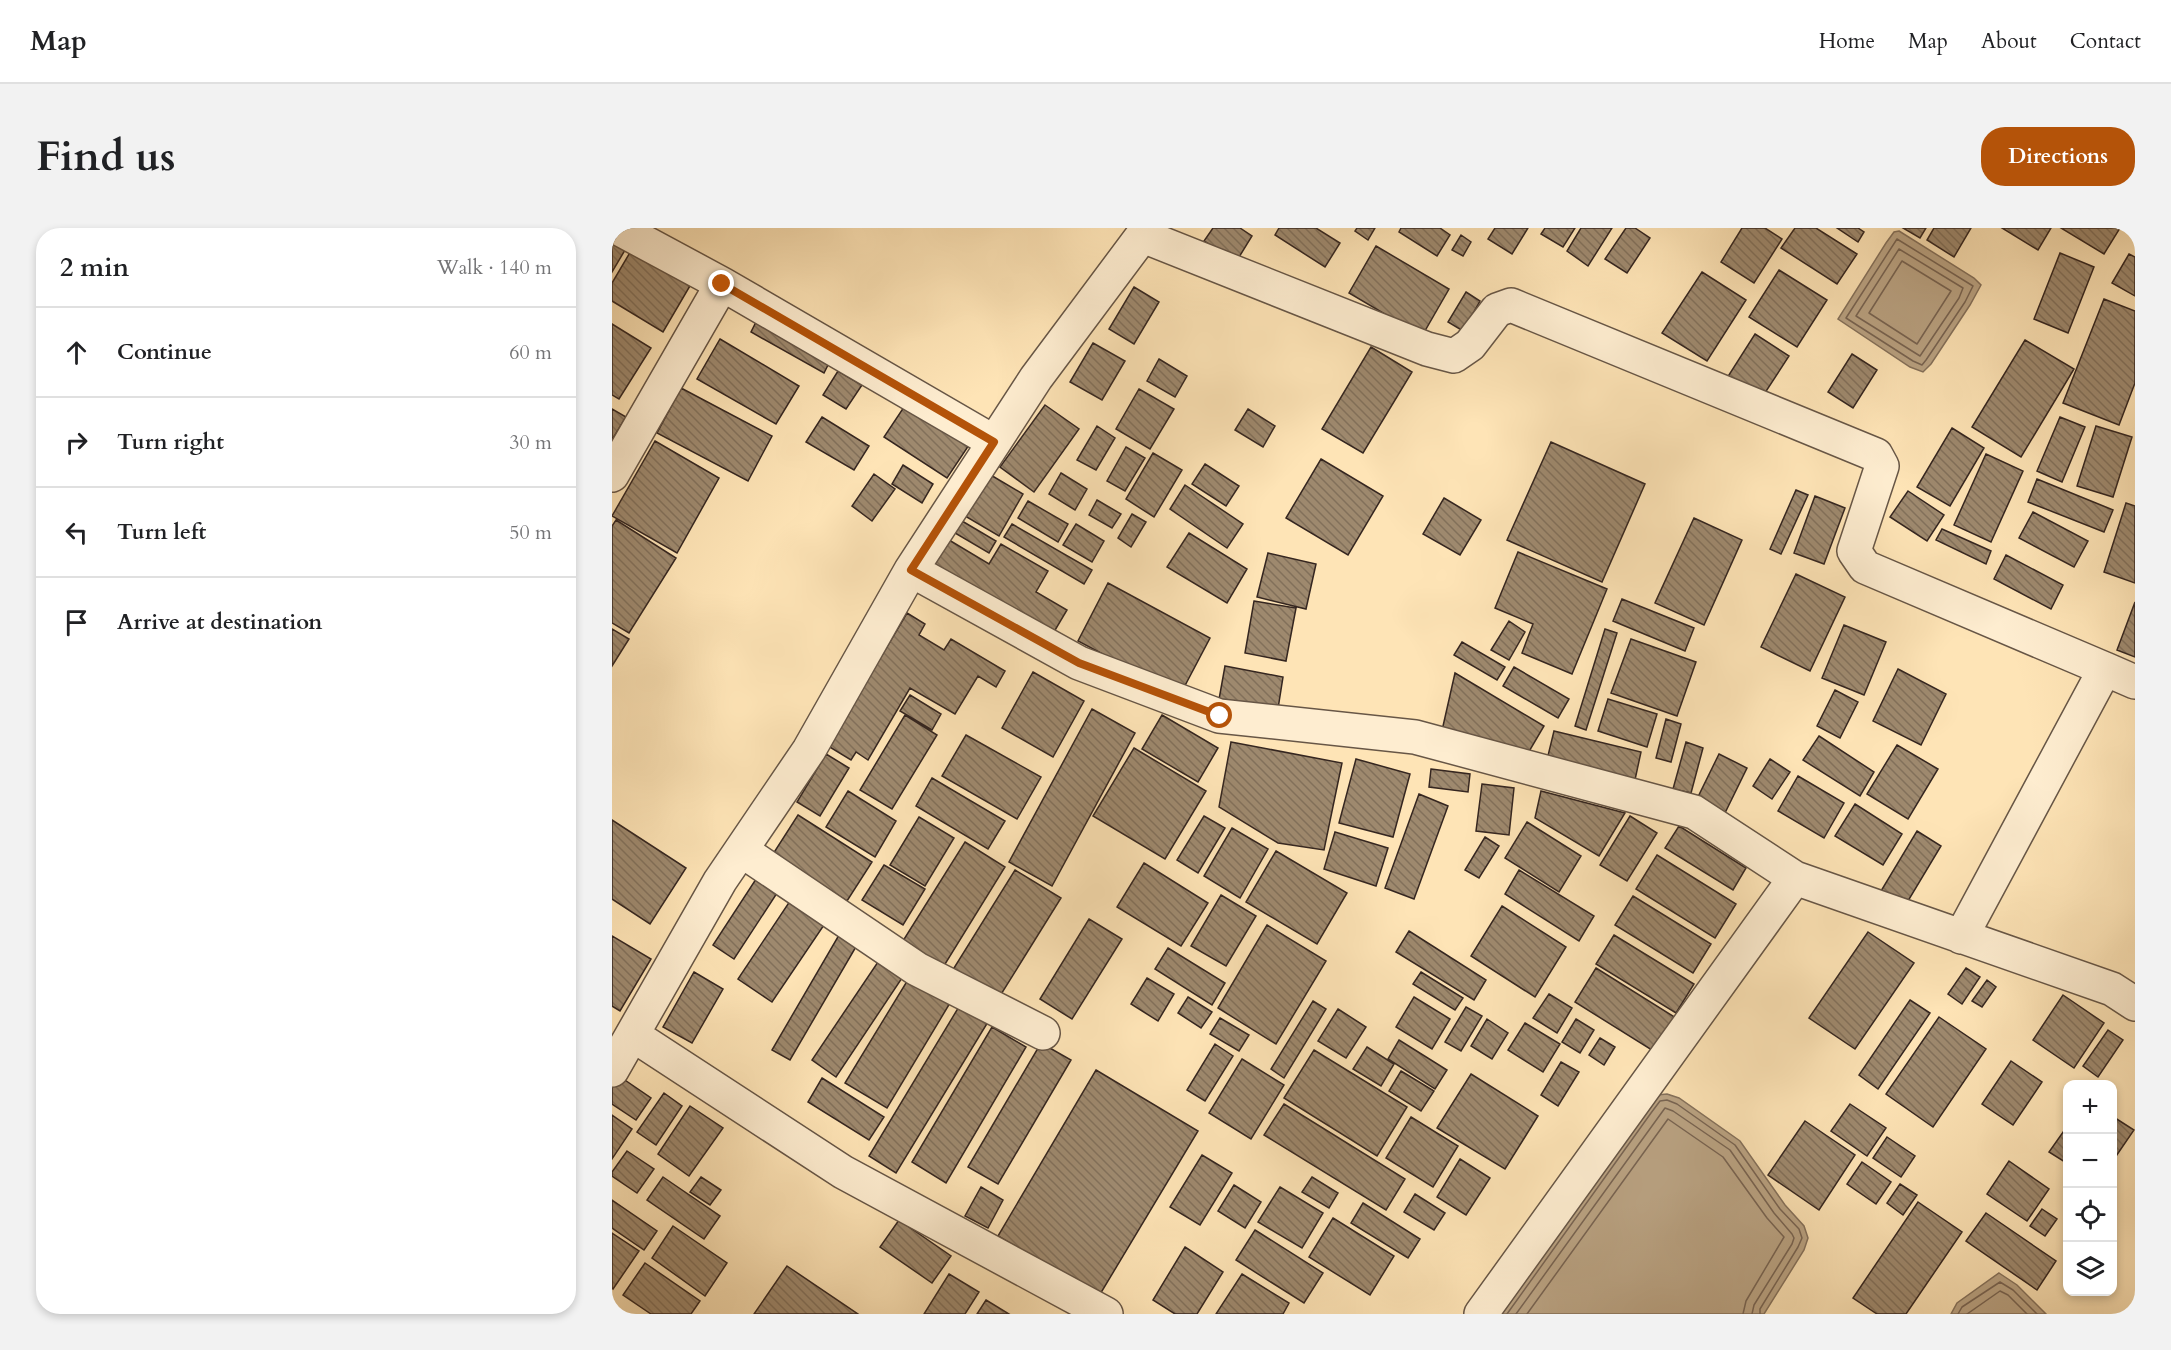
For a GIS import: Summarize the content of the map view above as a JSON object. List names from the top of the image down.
{
  "page": {
    "header": "Map",
    "nav": [
      "Home",
      "Map",
      "About",
      "Contact"
    ],
    "buttons": "Directions",
    "title": "Find us",
    "heading": ["2 min", "Walk · 140 m"],
    "list": [
      ["Continue", "60 m"],
      ["Turn right", "30 m"],
      ["Turn left", "50 m"],
      "Arrive at destination"
    ],
    "map_buttons": ["+", "−"]
  }
}
